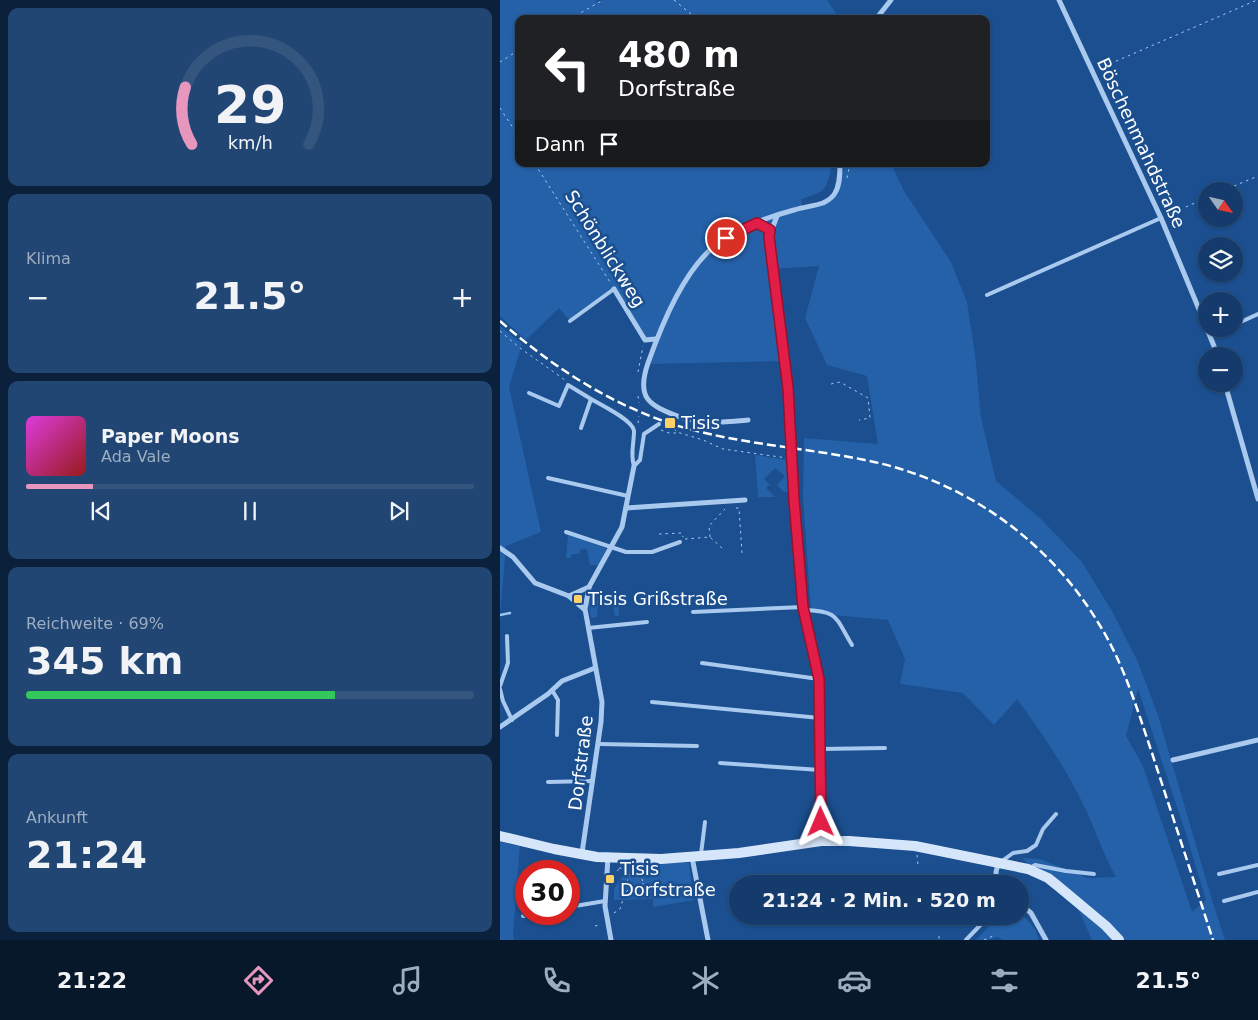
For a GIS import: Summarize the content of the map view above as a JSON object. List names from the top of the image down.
{
  "streets": {
    "street": ["Böschenmahdstraße", "Schönblickweg", "Dorfstraße"]
  },
  "places": {
    "transit": ["Tisis", "Tisis Grißstraße", "Tisis Dorfstraße"]
  },
  "north": "bottom right",
  "page": {
    "turn": ["480 m", "Dorfstraße"],
    "then": "Dann",
    "map_buttons": ["+", "−"],
    "tile": [
      "Klima",
      ["Reichweite · 69%", "345 km"],
      ["Ankunft", "21:24"]
    ],
    "heat": ["−", "21.5°", "+"],
    "song": ["Paper Moons", "Ada Vale"],
    "limit": "30",
    "trip": "21:24 · 2 Min. · 520 m",
    "tabs": ["21:22", "21.5°"],
    "gauge": ["29", "km/h"]
  }
}
